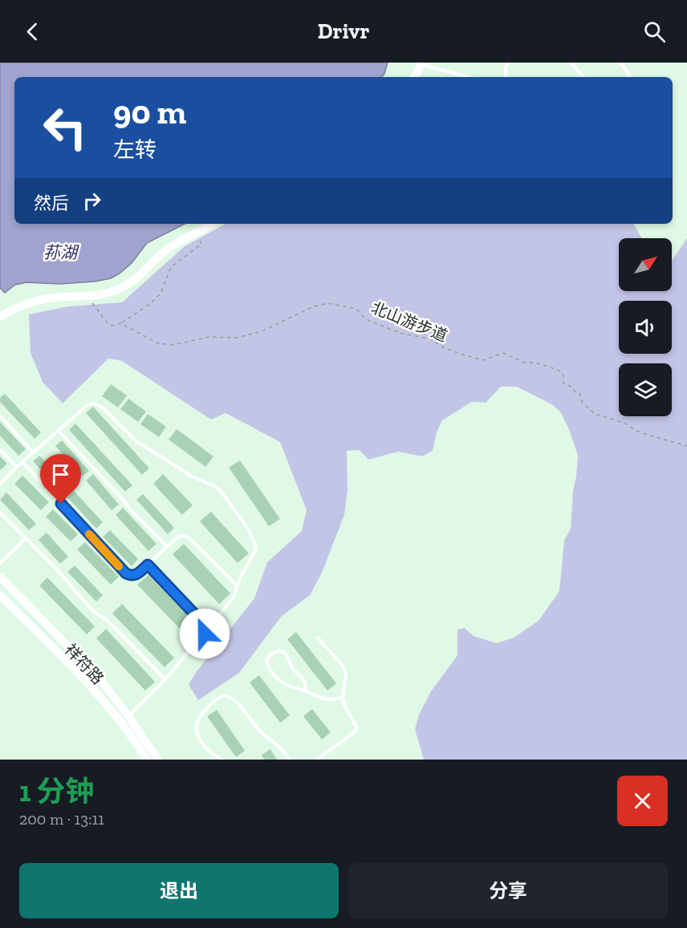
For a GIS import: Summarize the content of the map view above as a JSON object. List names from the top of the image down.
{
  "streets": {
    "main road": ["祥符路"],
    "path": ["北山游步道"]
  },
  "water": ["荪湖"],
  "north": "top right",
  "page": {
    "header": "Drivr",
    "turn": ["90 m", "左转"],
    "then": "然后",
    "heading": ["1 分钟", "200 m · 13:11"],
    "buttons": ["退出", "分享"]
  }
}
